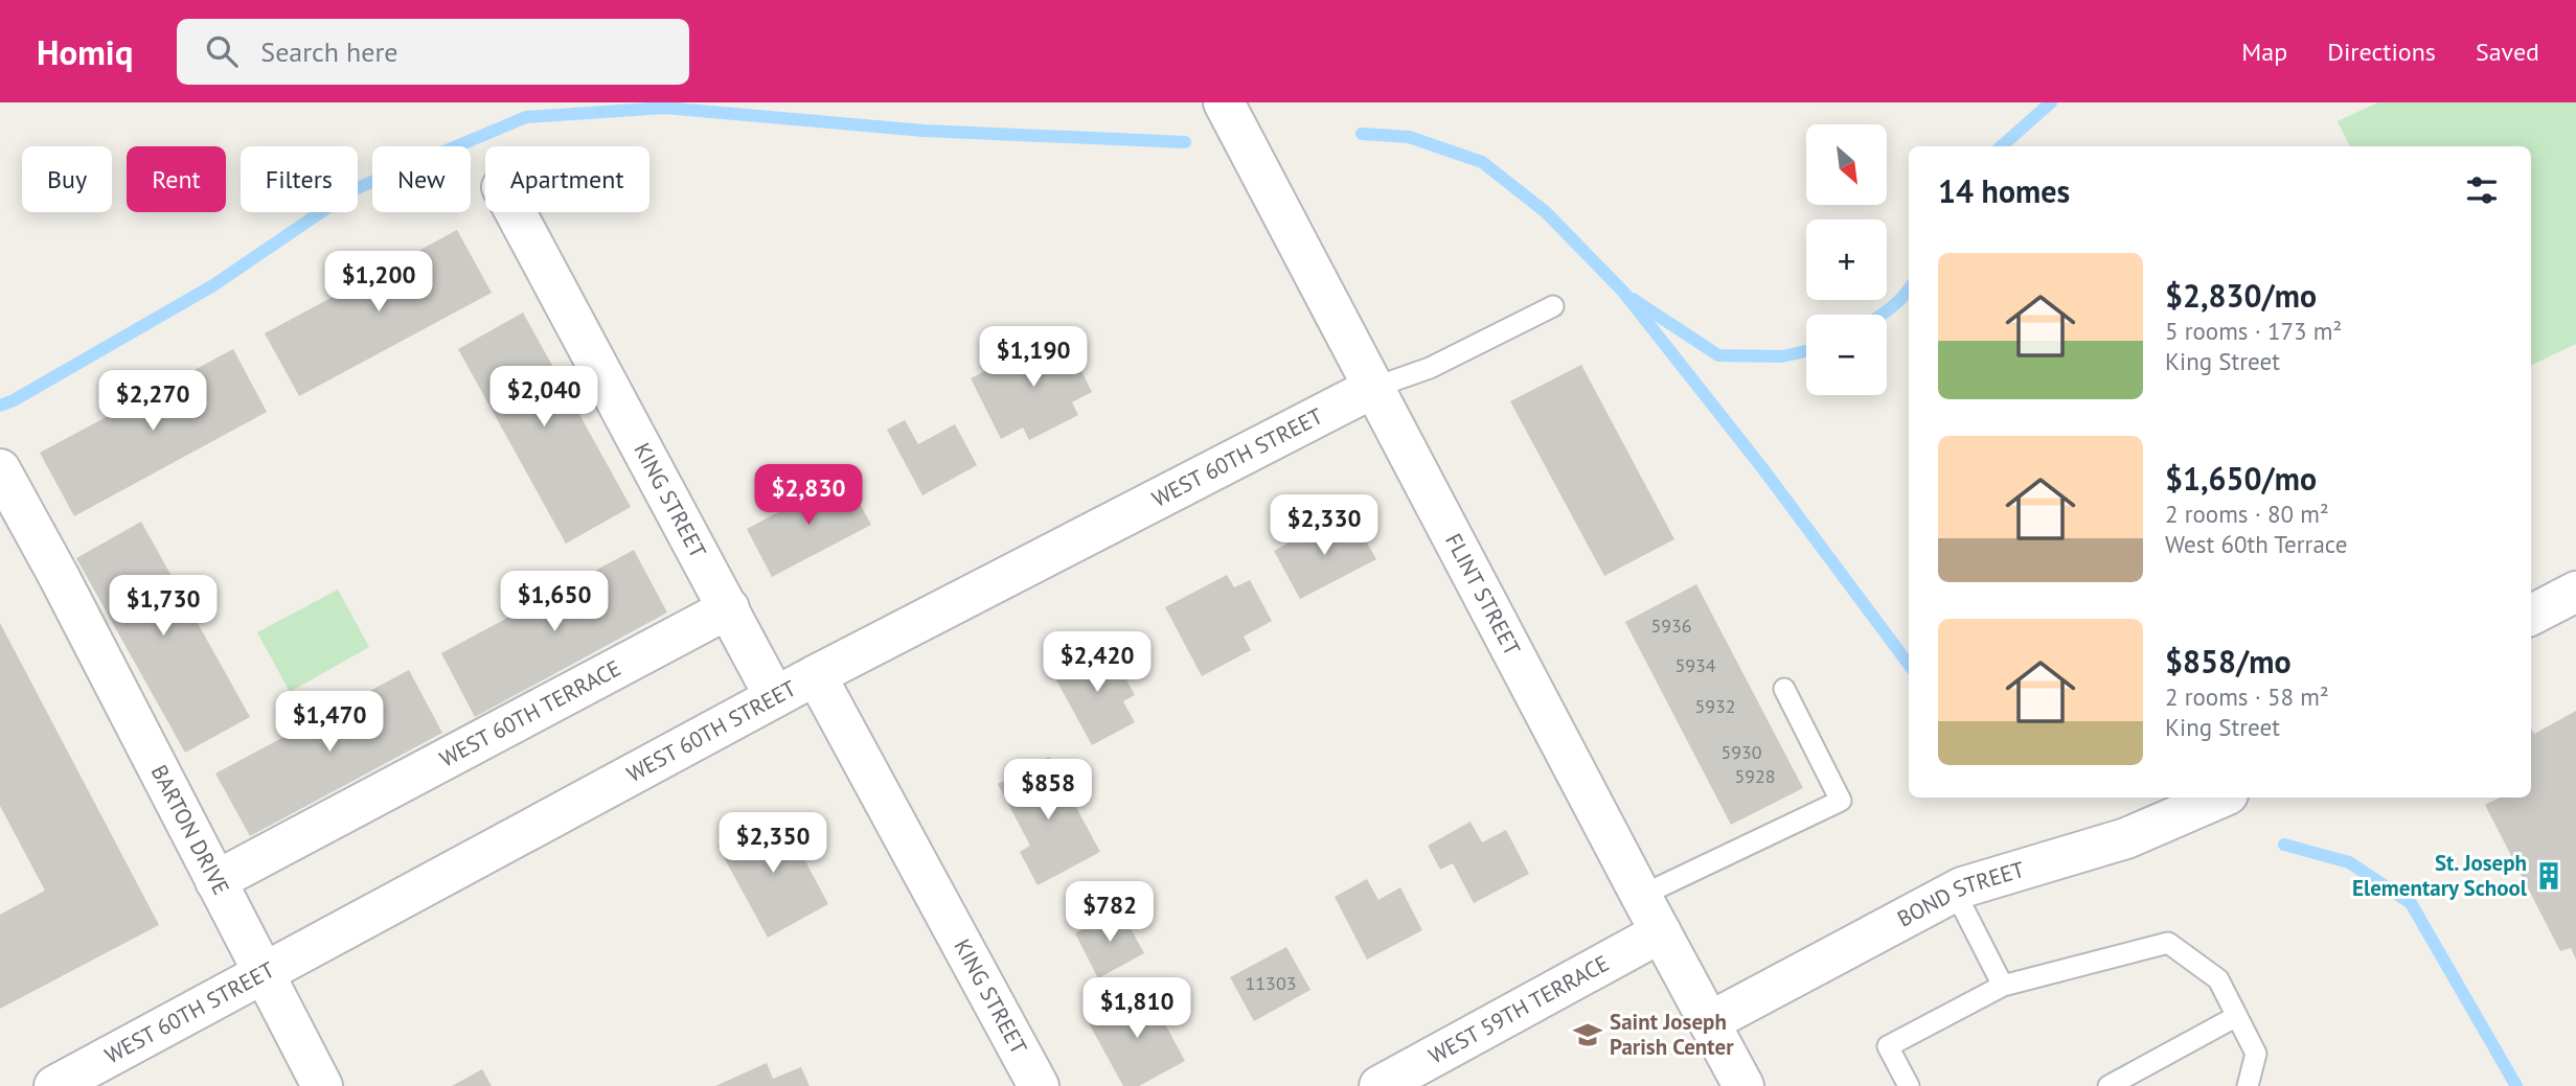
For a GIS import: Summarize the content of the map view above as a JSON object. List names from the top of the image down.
{
  "streets": {
    "street": [
      "WEST 60TH STREET",
      "KING STREET",
      "FLINT STREET",
      "WEST 60TH TERRACE",
      "BARTON DRIVE",
      "BOND STREET",
      "WEST 59TH TERRACE"
    ]
  },
  "crossings": [
    ["WEST 60TH STREET", "KING STREET"],
    ["WEST 60TH STREET", "FLINT STREET"],
    ["WEST 60TH STREET", "BARTON DRIVE"],
    ["KING STREET", "WEST 60TH TERRACE"],
    ["FLINT STREET", "BOND STREET"],
    ["FLINT STREET", "WEST 59TH TERRACE"],
    ["WEST 60TH TERRACE", "BARTON DRIVE"]
  ],
  "places": {
    "building": ["St. Joseph Elementary School"],
    "school or university": ["Saint Joseph Parish Center"]
  },
  "house_numbers": [
    "5936",
    "5934",
    "5932",
    "5930",
    "5928",
    "11303"
  ],
  "north": "bottom right",
  "page": {
    "header": "Homiq",
    "search": "Search here",
    "nav": ["Map", "Directions", "Saved"],
    "map_buttons": ["+", "−"],
    "chip": [
      "Buy",
      "Rent",
      "Filters",
      "New",
      "Apartment"
    ],
    "heading": "14 homes",
    "list": [
      {
        "name": "$2,830/mo",
        "note": "5 rooms · 173 m² · King Street"
      },
      {
        "name": "$1,650/mo",
        "note": "2 rooms · 80 m² · West 60th Terrace"
      },
      {
        "name": "$858/mo",
        "note": "2 rooms · 58 m² · King Street"
      }
    ],
    "price": [
      "$1,200",
      "$1,190",
      "$2,040",
      "$2,270",
      "$2,830",
      "$2,330",
      "$1,650",
      "$1,730",
      "$2,420",
      "$1,470",
      "$858",
      "$2,350",
      "$782",
      "$1,810"
    ]
  }
}
